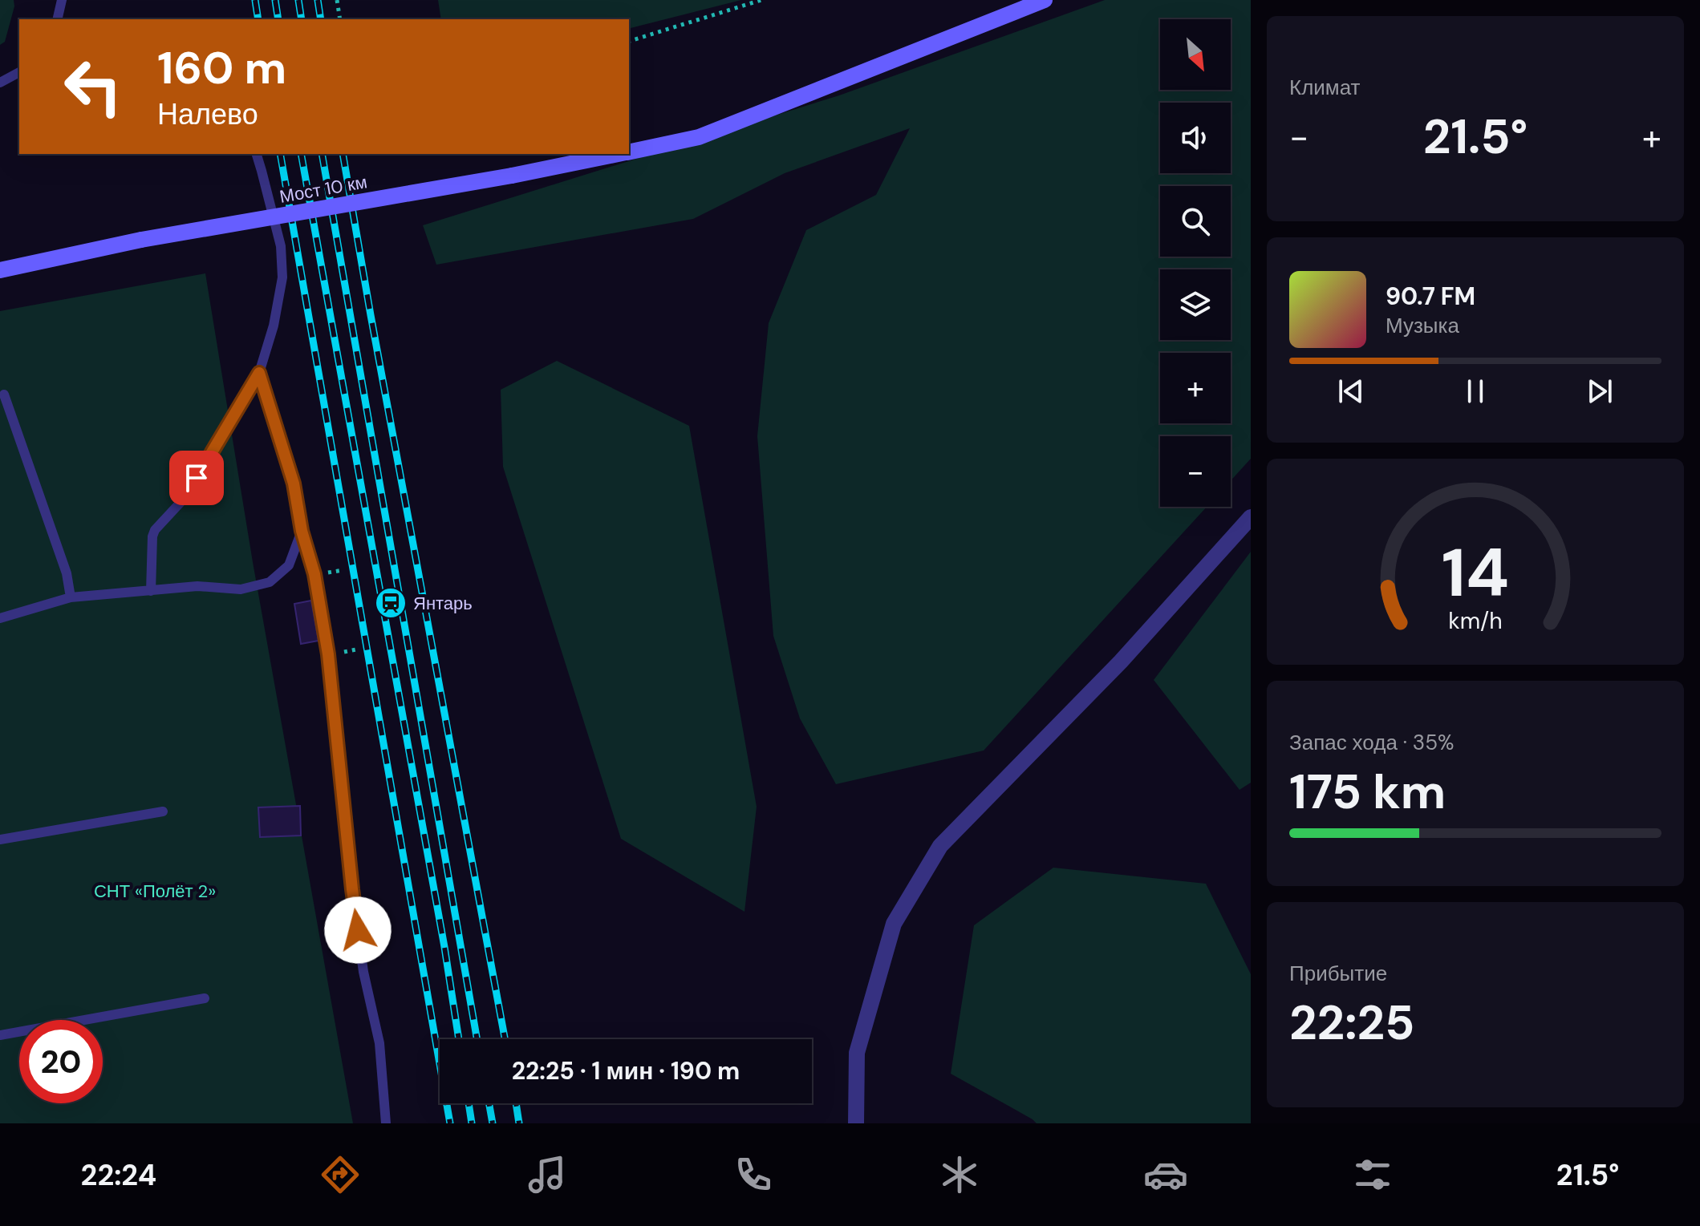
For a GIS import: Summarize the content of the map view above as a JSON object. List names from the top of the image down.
{
  "streets": {
    "main road": ["Мост 10 км"]
  },
  "parks": ["СНТ «Полёт 2»"],
  "places": {
    "station": ["Янтарь"]
  },
  "north": "bottom right",
  "page": {
    "tile": [
      "Климат",
      ["Запас хода · 35%", "175 km"],
      ["Прибытие", "22:25"]
    ],
    "map_buttons": ["+", "−"],
    "turn": ["160 m", "Налево"],
    "heat": ["−", "21.5°", "+"],
    "song": ["90.7 FM", "Музыка"],
    "limit": "20",
    "trip": "22:25 · 1 мин · 190 m",
    "tabs": ["22:24", "21.5°"],
    "gauge": ["14", "km/h"]
  }
}
